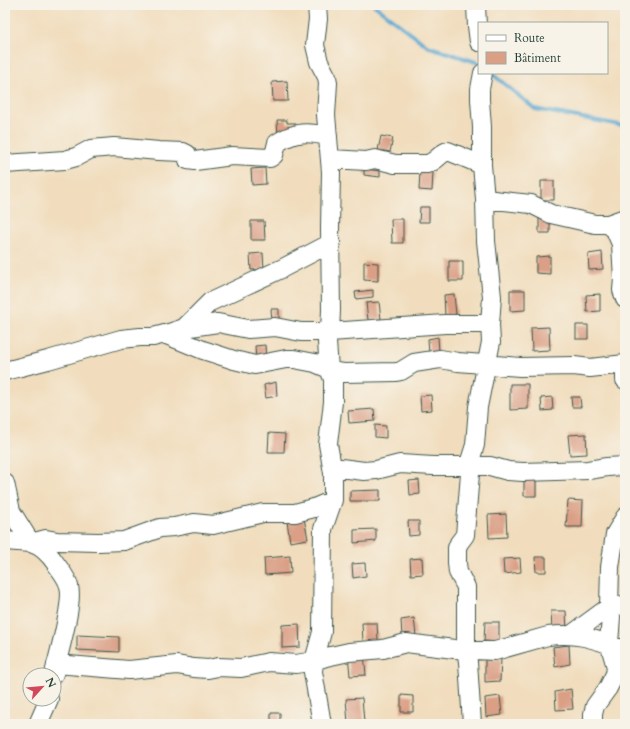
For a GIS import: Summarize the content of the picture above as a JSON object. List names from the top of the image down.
{
  "legend": ["Route", "Bâtiment"],
  "north": "top right"
}
